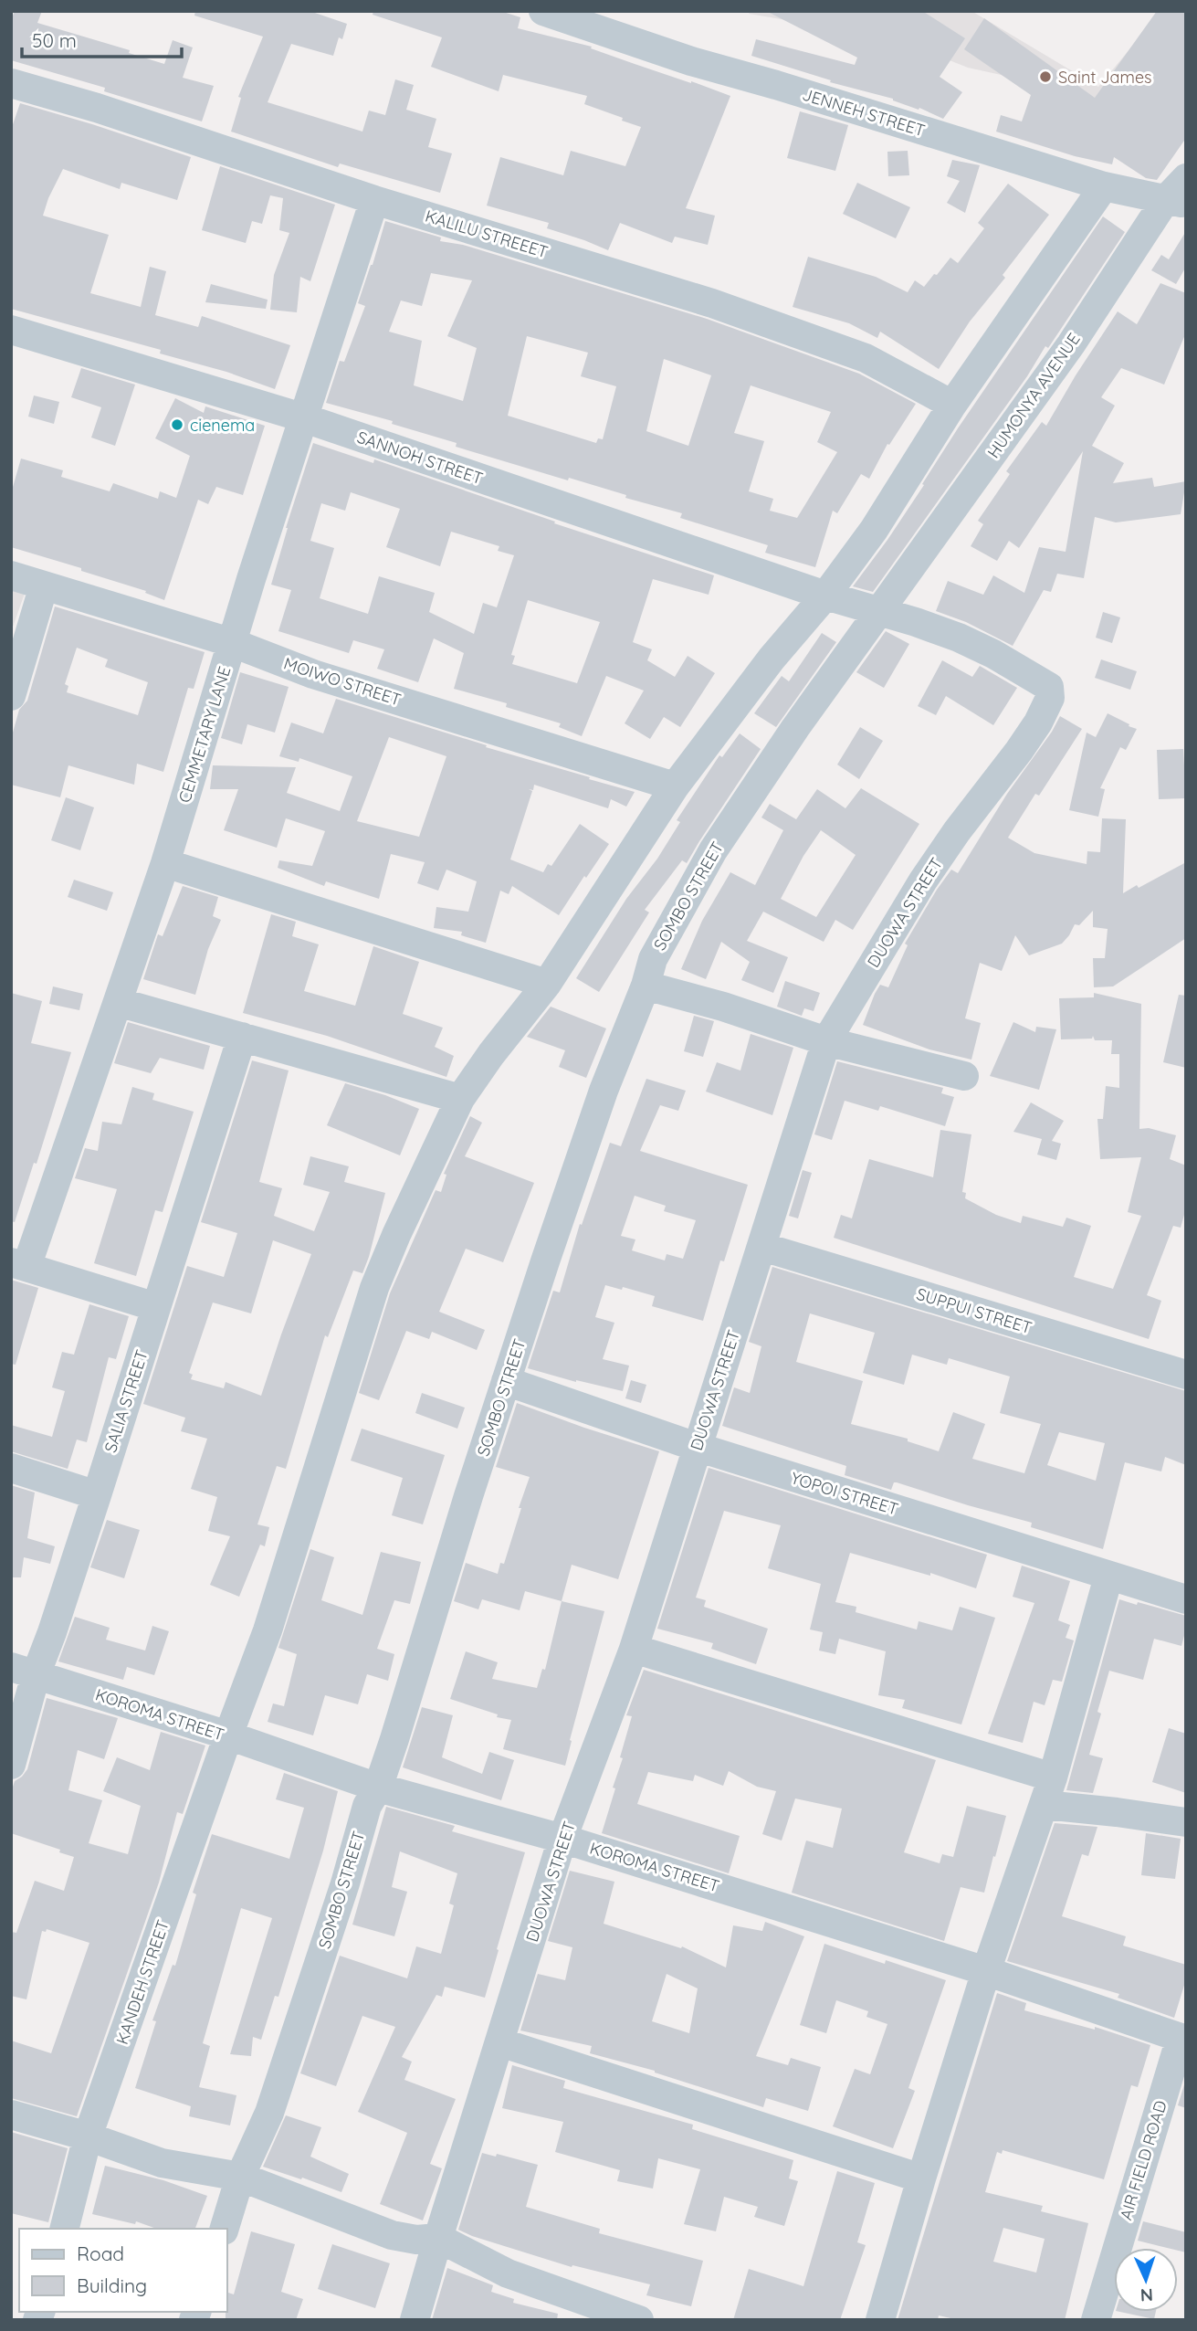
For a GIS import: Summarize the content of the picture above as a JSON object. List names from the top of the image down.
{
  "streets": {
    "street": [
      "JENNEH STREET",
      "KALILU STREEET",
      "HUMONYA AVENUE",
      "SANNOH STREET",
      "MOIWO STREET",
      "CEMMETARY LANE",
      "SOMBO STREET",
      "DUOWA STREET",
      "SUPPUI STREET",
      "SALIA STREET",
      "YOPOI STREET",
      "KOROMA STREET",
      "KANDEH STREET",
      "AIR FIELD ROAD"
    ]
  },
  "crossings": [
    ["JENNEH STREET", "HUMONYA AVENUE"],
    ["JENNEH STREET", "KANDEH STREET"],
    ["KALILU STREEET", "CEMMETARY LANE"],
    ["KALILU STREEET", "KANDEH STREET"],
    ["HUMONYA AVENUE", "SANNOH STREET"],
    ["HUMONYA AVENUE", "SOMBO STREET"],
    ["HUMONYA AVENUE", "DUOWA STREET"],
    ["SANNOH STREET", "CEMMETARY LANE"],
    ["SANNOH STREET", "SOMBO STREET"],
    ["SANNOH STREET", "DUOWA STREET"],
    ["SANNOH STREET", "KANDEH STREET"],
    ["MOIWO STREET", "CEMMETARY LANE"],
    ["MOIWO STREET", "KANDEH STREET"],
    ["SOMBO STREET", "DUOWA STREET"],
    ["SOMBO STREET", "YOPOI STREET"],
    ["SOMBO STREET", "KOROMA STREET"],
    ["DUOWA STREET", "SUPPUI STREET"],
    ["DUOWA STREET", "YOPOI STREET"],
    ["DUOWA STREET", "KOROMA STREET"],
    ["SALIA STREET", "KOROMA STREET"],
    ["KOROMA STREET", "KANDEH STREET"],
    ["KOROMA STREET", "AIR FIELD ROAD"]
  ],
  "places": ["Saint James", "cienema"],
  "legend": ["Road", "Building"],
  "scale_bar": "50 m",
  "north": "bottom"
}
